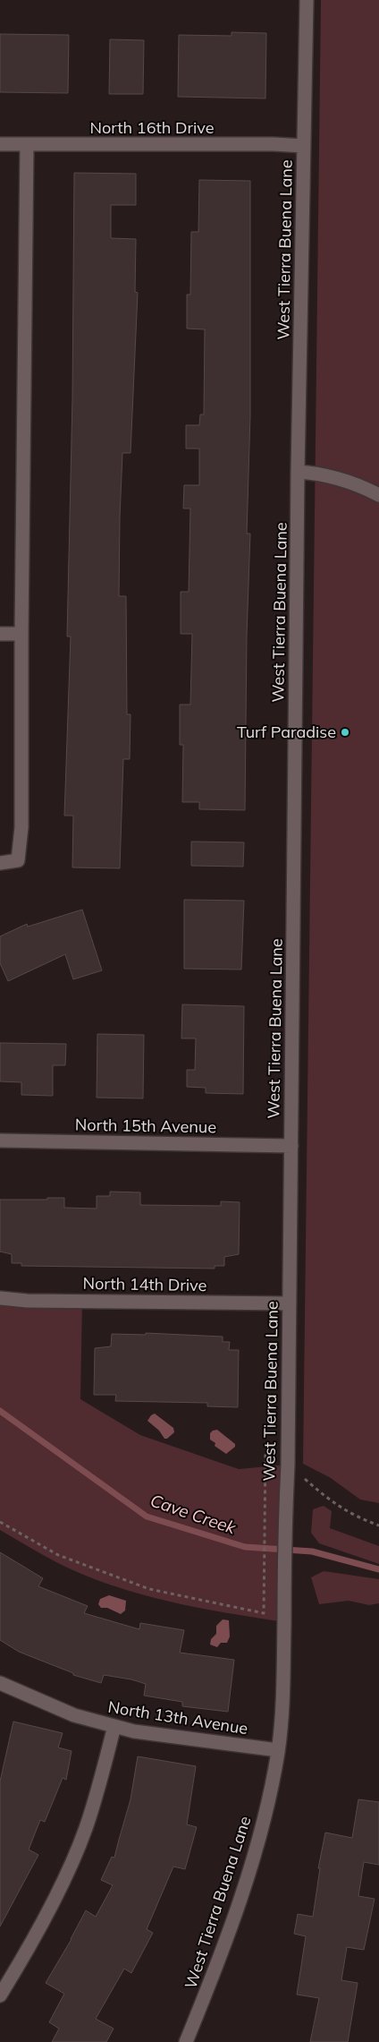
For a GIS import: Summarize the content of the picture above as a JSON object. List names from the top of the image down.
{
  "streets": {
    "street": [
      "North 16th Drive",
      "West Tierra Buena Lane",
      "North 15th Avenue",
      "North 14th Drive",
      "North 13th Avenue"
    ]
  },
  "crossings": [
    ["North 16th Drive", "West Tierra Buena Lane"],
    ["West Tierra Buena Lane", "North 15th Avenue"],
    ["West Tierra Buena Lane", "North 14th Drive"],
    ["West Tierra Buena Lane", "North 13th Avenue"]
  ],
  "water": ["Cave Creek"],
  "places": ["Turf Paradise"]
}
